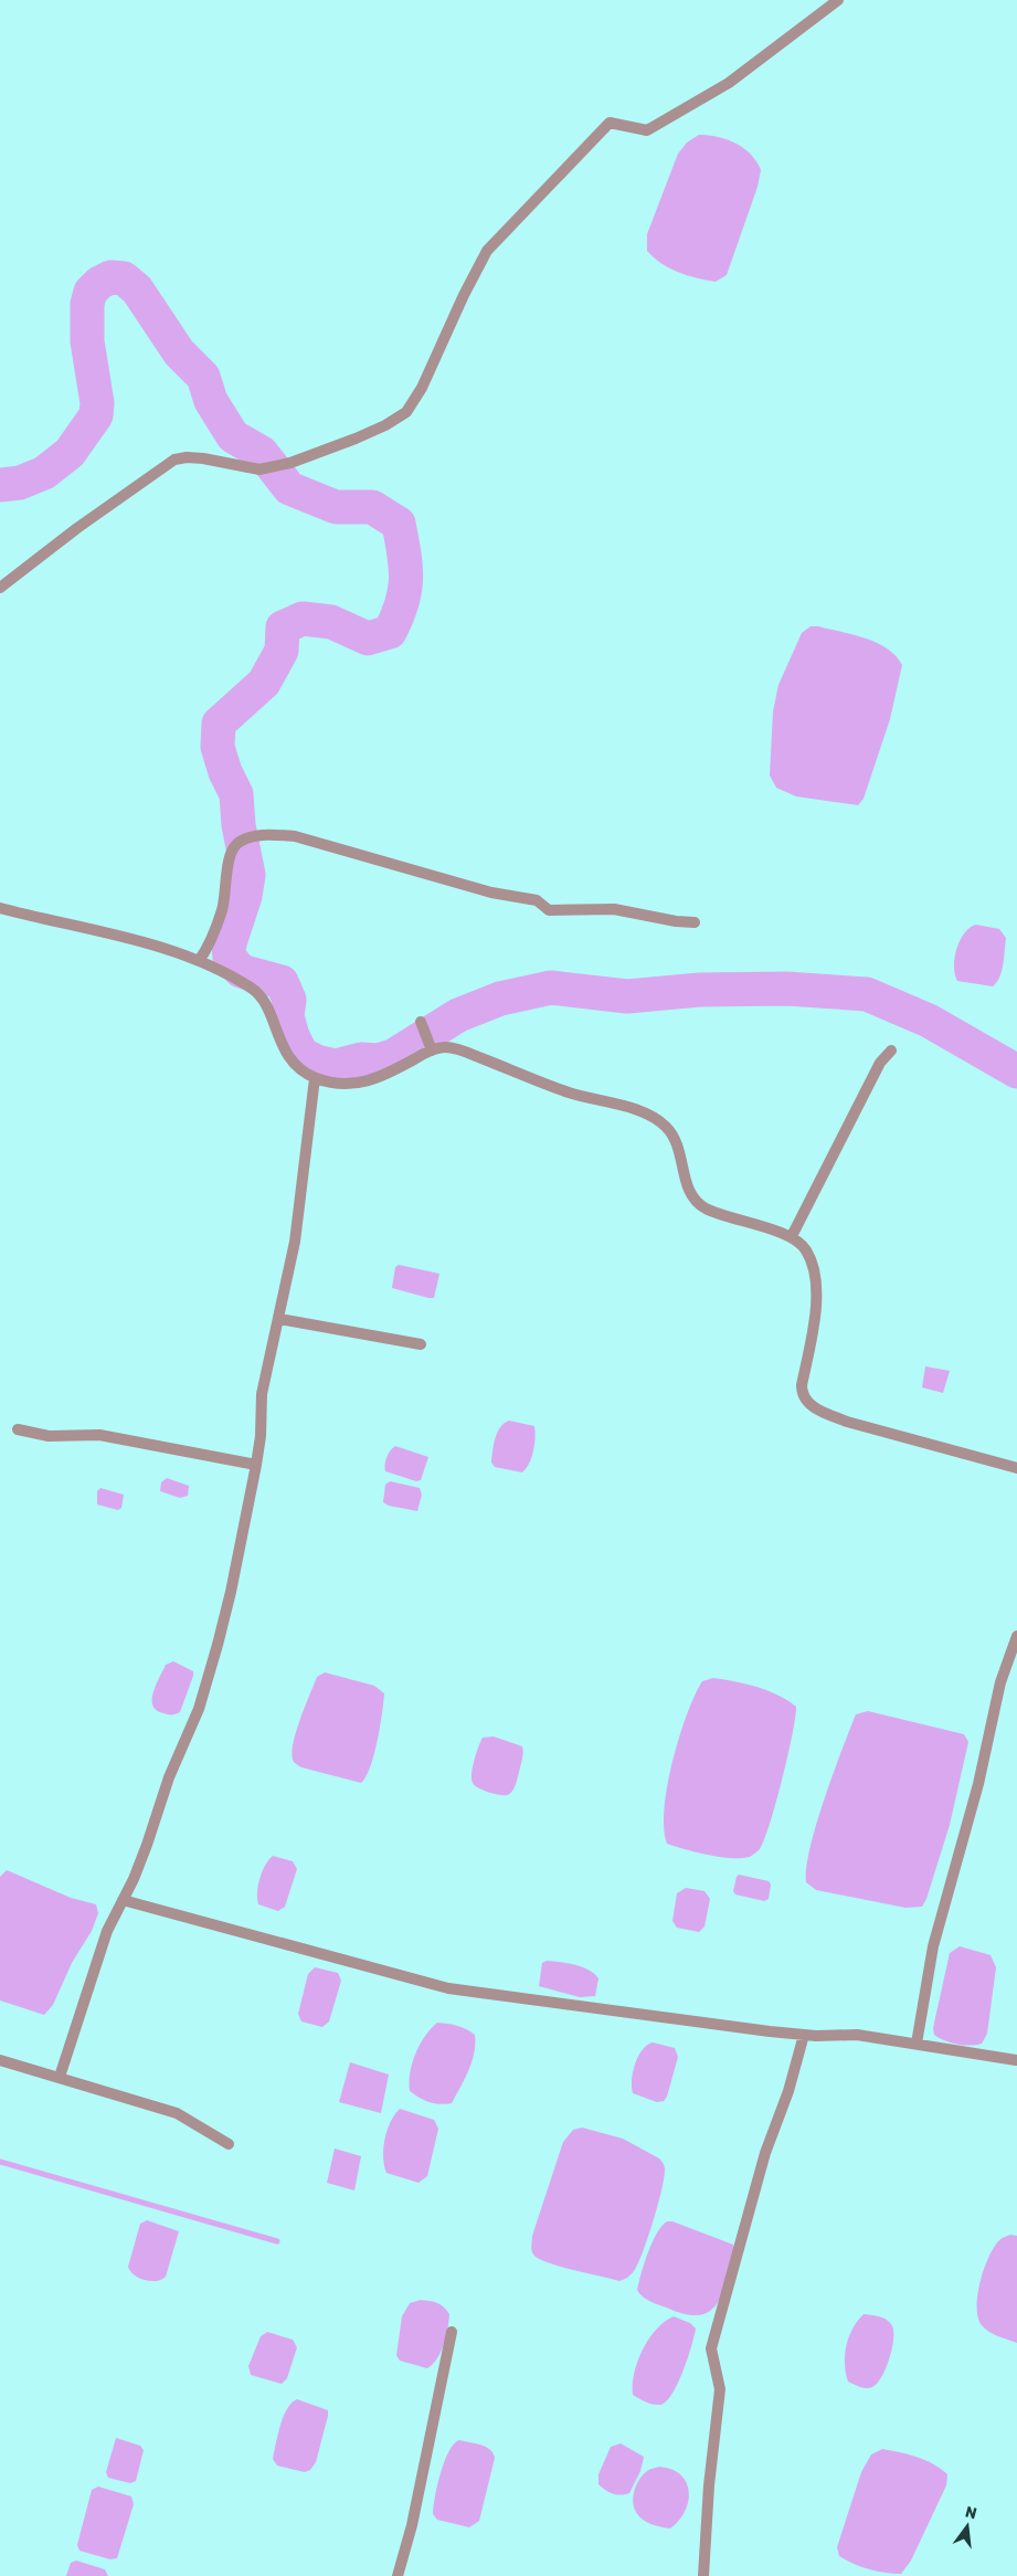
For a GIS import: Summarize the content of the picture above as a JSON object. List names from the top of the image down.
{
  "north": "top"
}
